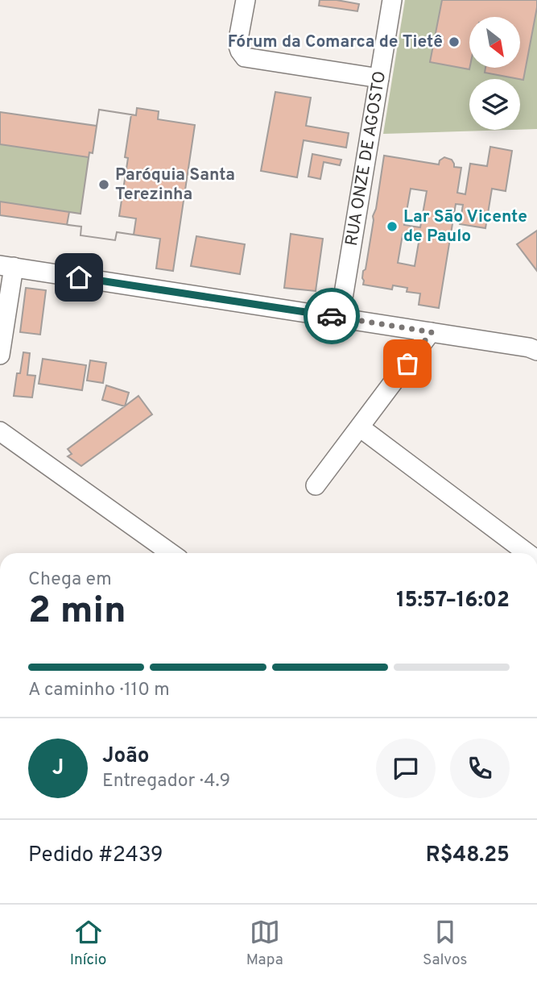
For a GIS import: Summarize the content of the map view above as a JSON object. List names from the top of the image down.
{
  "streets": {
    "street": ["RUA ONZE DE AGOSTO"]
  },
  "places": ["Fórum da Comarca de Tietê", "Paróquia Santa Terezinha", "Lar São Vicente de Paulo"],
  "north": "bottom right",
  "page": {
    "heading": ["2 min", "Chega em", "15:57–16:02"],
    "panel": [
      "João",
      "Entregador · 4.9",
      "Pedido #2439",
      "R$48.25"
    ],
    "bar": "A caminho · 110 m",
    "round": "J",
    "tabs": ["Início", "Mapa", "Salvos"]
  }
}
